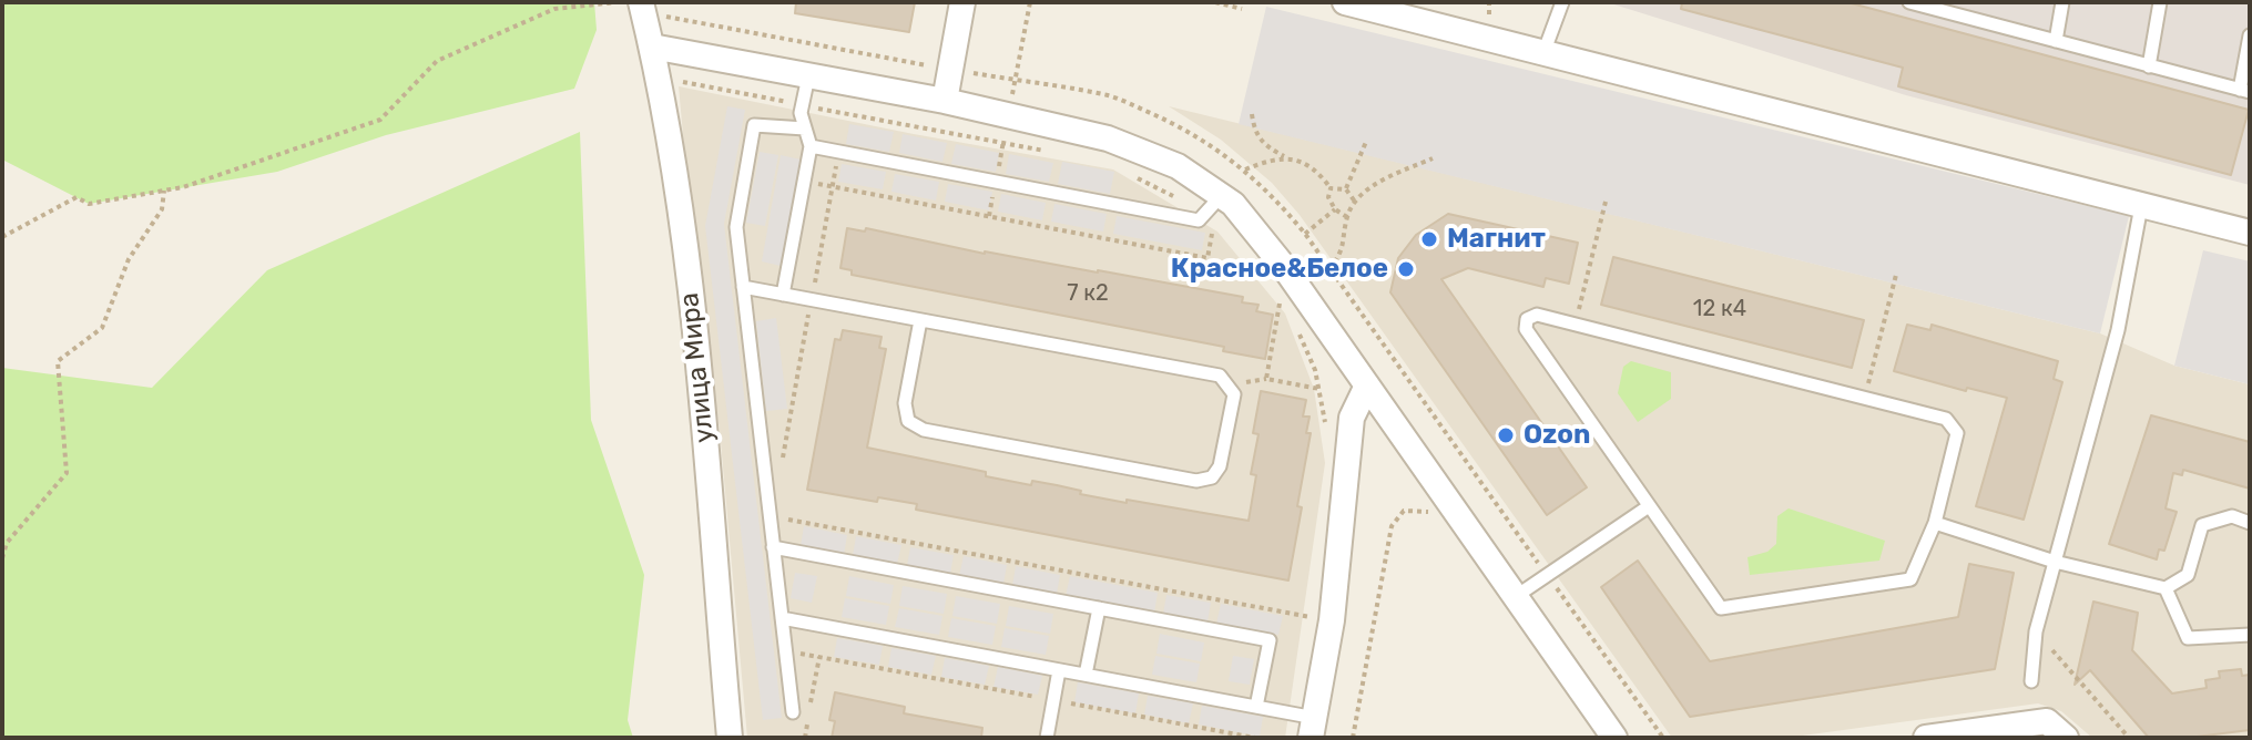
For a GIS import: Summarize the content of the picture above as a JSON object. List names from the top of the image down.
{
  "streets": {
    "street": ["улица Мира"]
  },
  "places": ["Магнит", "Красное&Белое", "Ozon"],
  "house_numbers": ["7 к2", "12 к4"]
}
